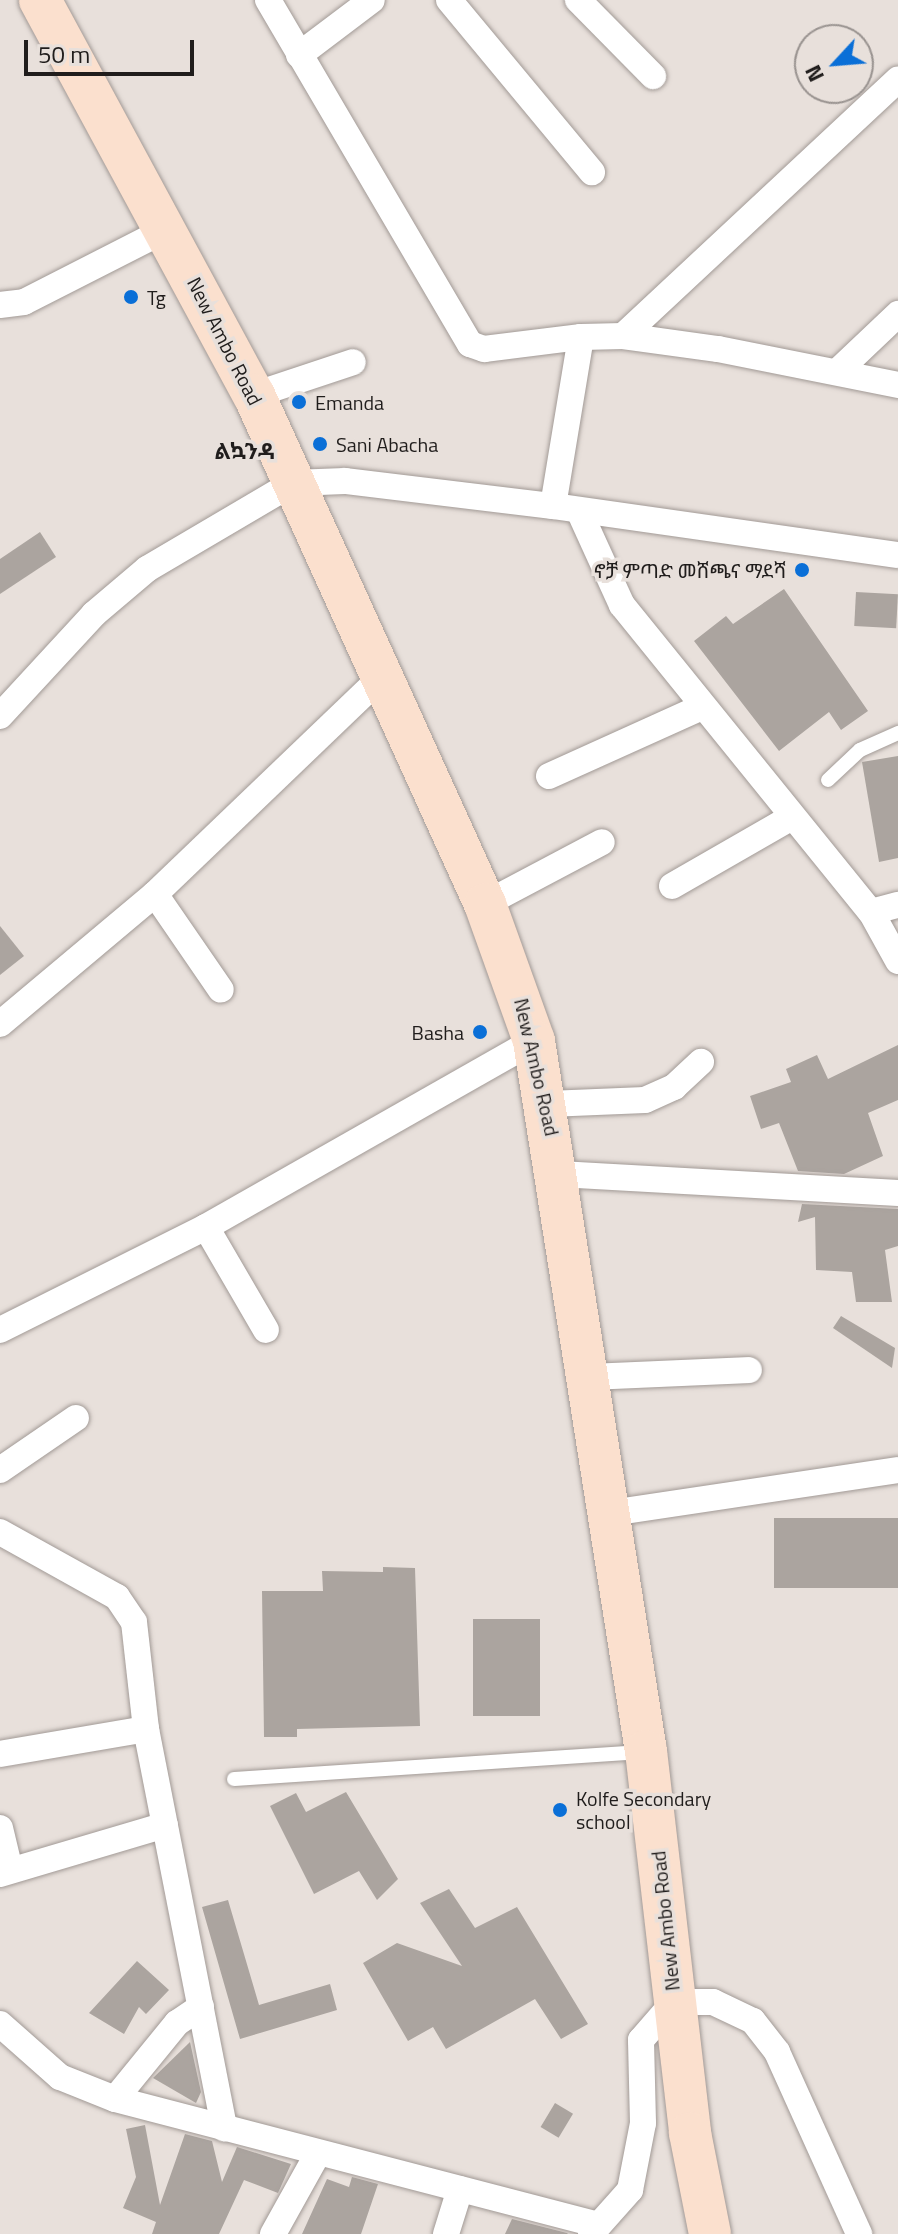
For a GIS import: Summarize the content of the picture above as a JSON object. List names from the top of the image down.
{
  "streets": {
    "main road": ["New Ambo Road"]
  },
  "districts": ["ልኳንዳ"],
  "places": [
    "Tg",
    "Emanda",
    "Sani Abacha",
    "ኖቻ ምጣድ መሸጫና ማደሻ",
    "Basha",
    "Kolfe Secondary school"
  ],
  "scale_bar": "50 m",
  "north": "bottom left"
}
